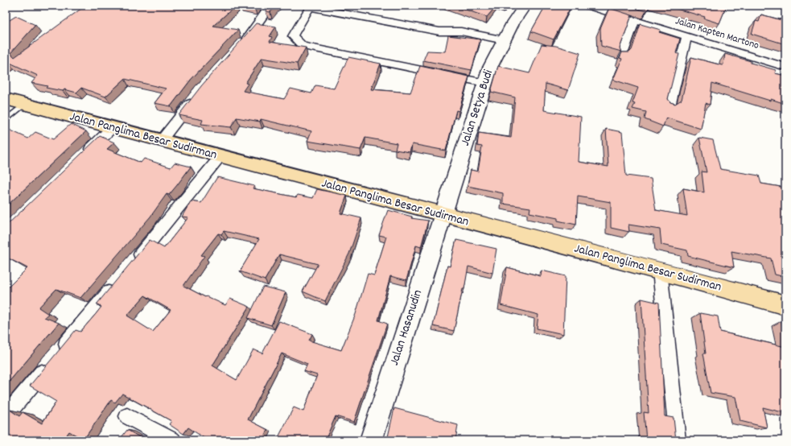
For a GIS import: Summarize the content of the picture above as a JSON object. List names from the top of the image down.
{
  "streets": {
    "main road": ["Jalan Panglima Besar Sudirman"],
    "street": ["Jalan Kapten Martono", "Jalan Setya Budi", "Jalan Hasanudin"]
  },
  "crossings": [
    ["Jalan Setya Budi", "Jalan Panglima Besar Sudirman"],
    ["Jalan Setya Budi", "Jalan Hasanudin"],
    ["Jalan Panglima Besar Sudirman", "Jalan Hasanudin"]
  ]
}
